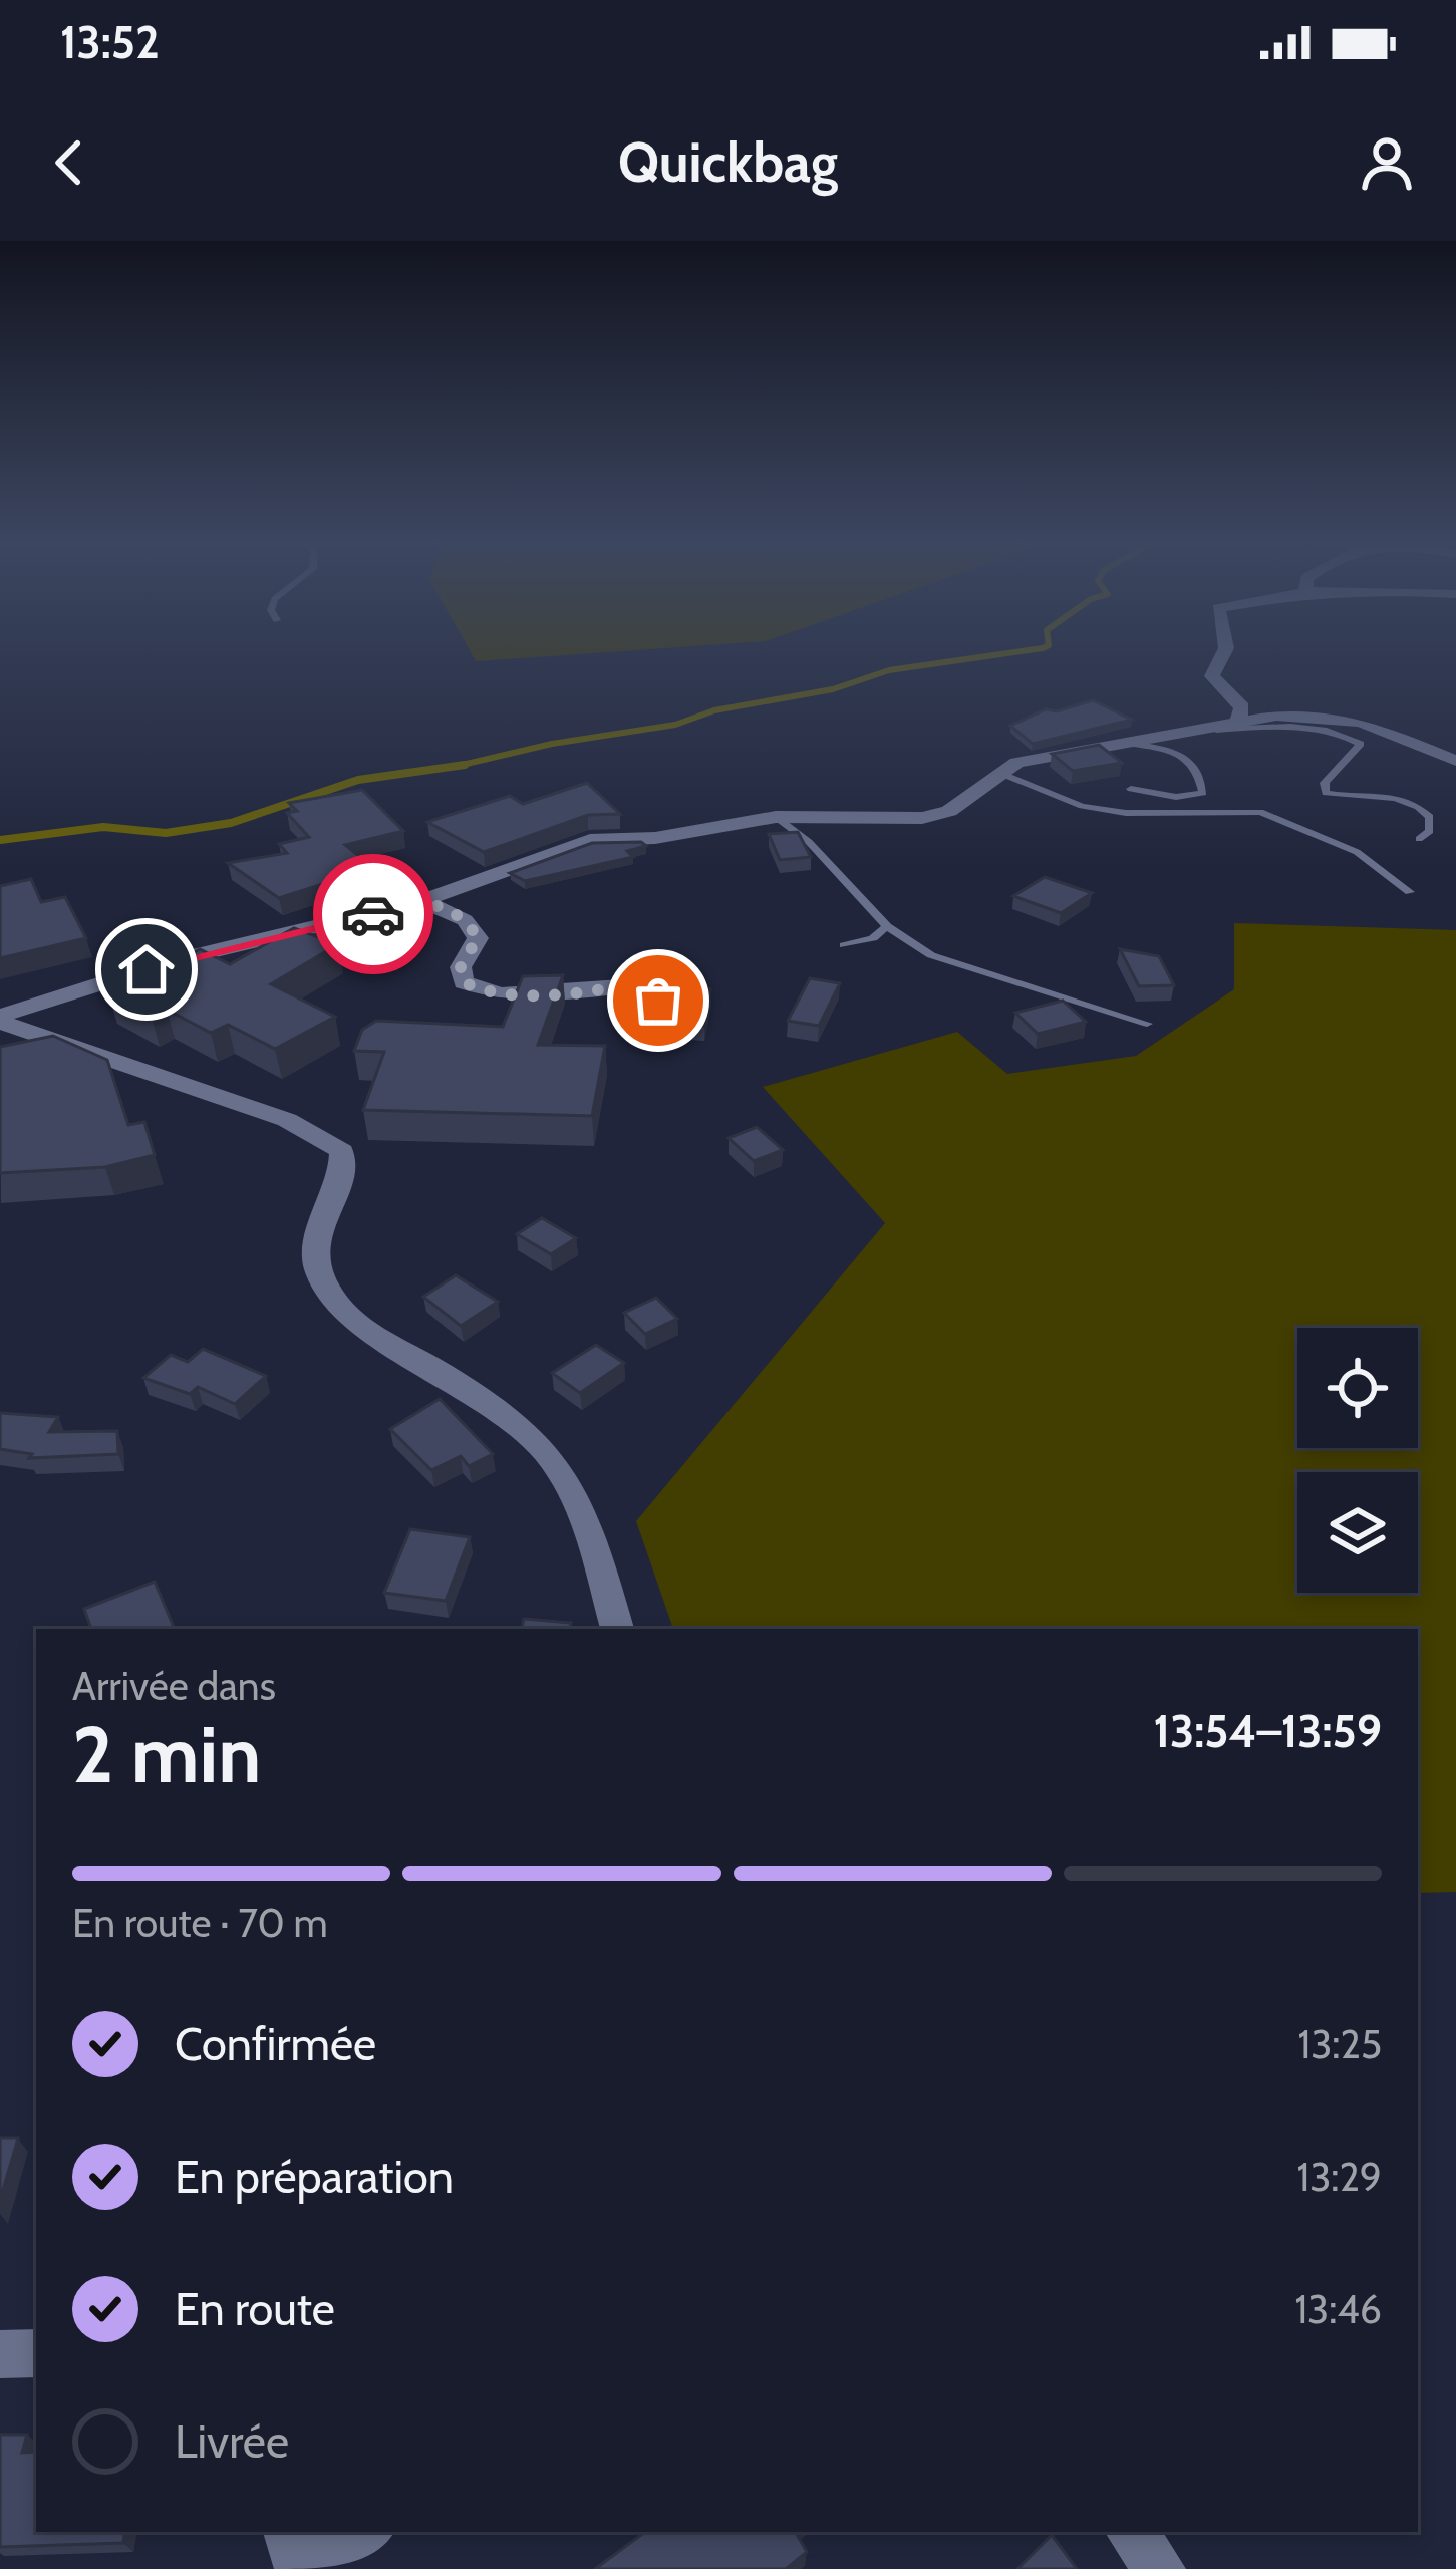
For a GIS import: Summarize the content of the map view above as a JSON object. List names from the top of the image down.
{
  "page": {
    "status": "13:52",
    "header": "Quickbag",
    "heading": ["2 min", "Arrivée dans", "13:54–13:59"],
    "bar": "En route · 70 m",
    "list": [
      ["Confirmée", "13:25"],
      ["En préparation", "13:29"],
      ["En route", "13:46"],
      "Livrée"
    ]
  }
}
